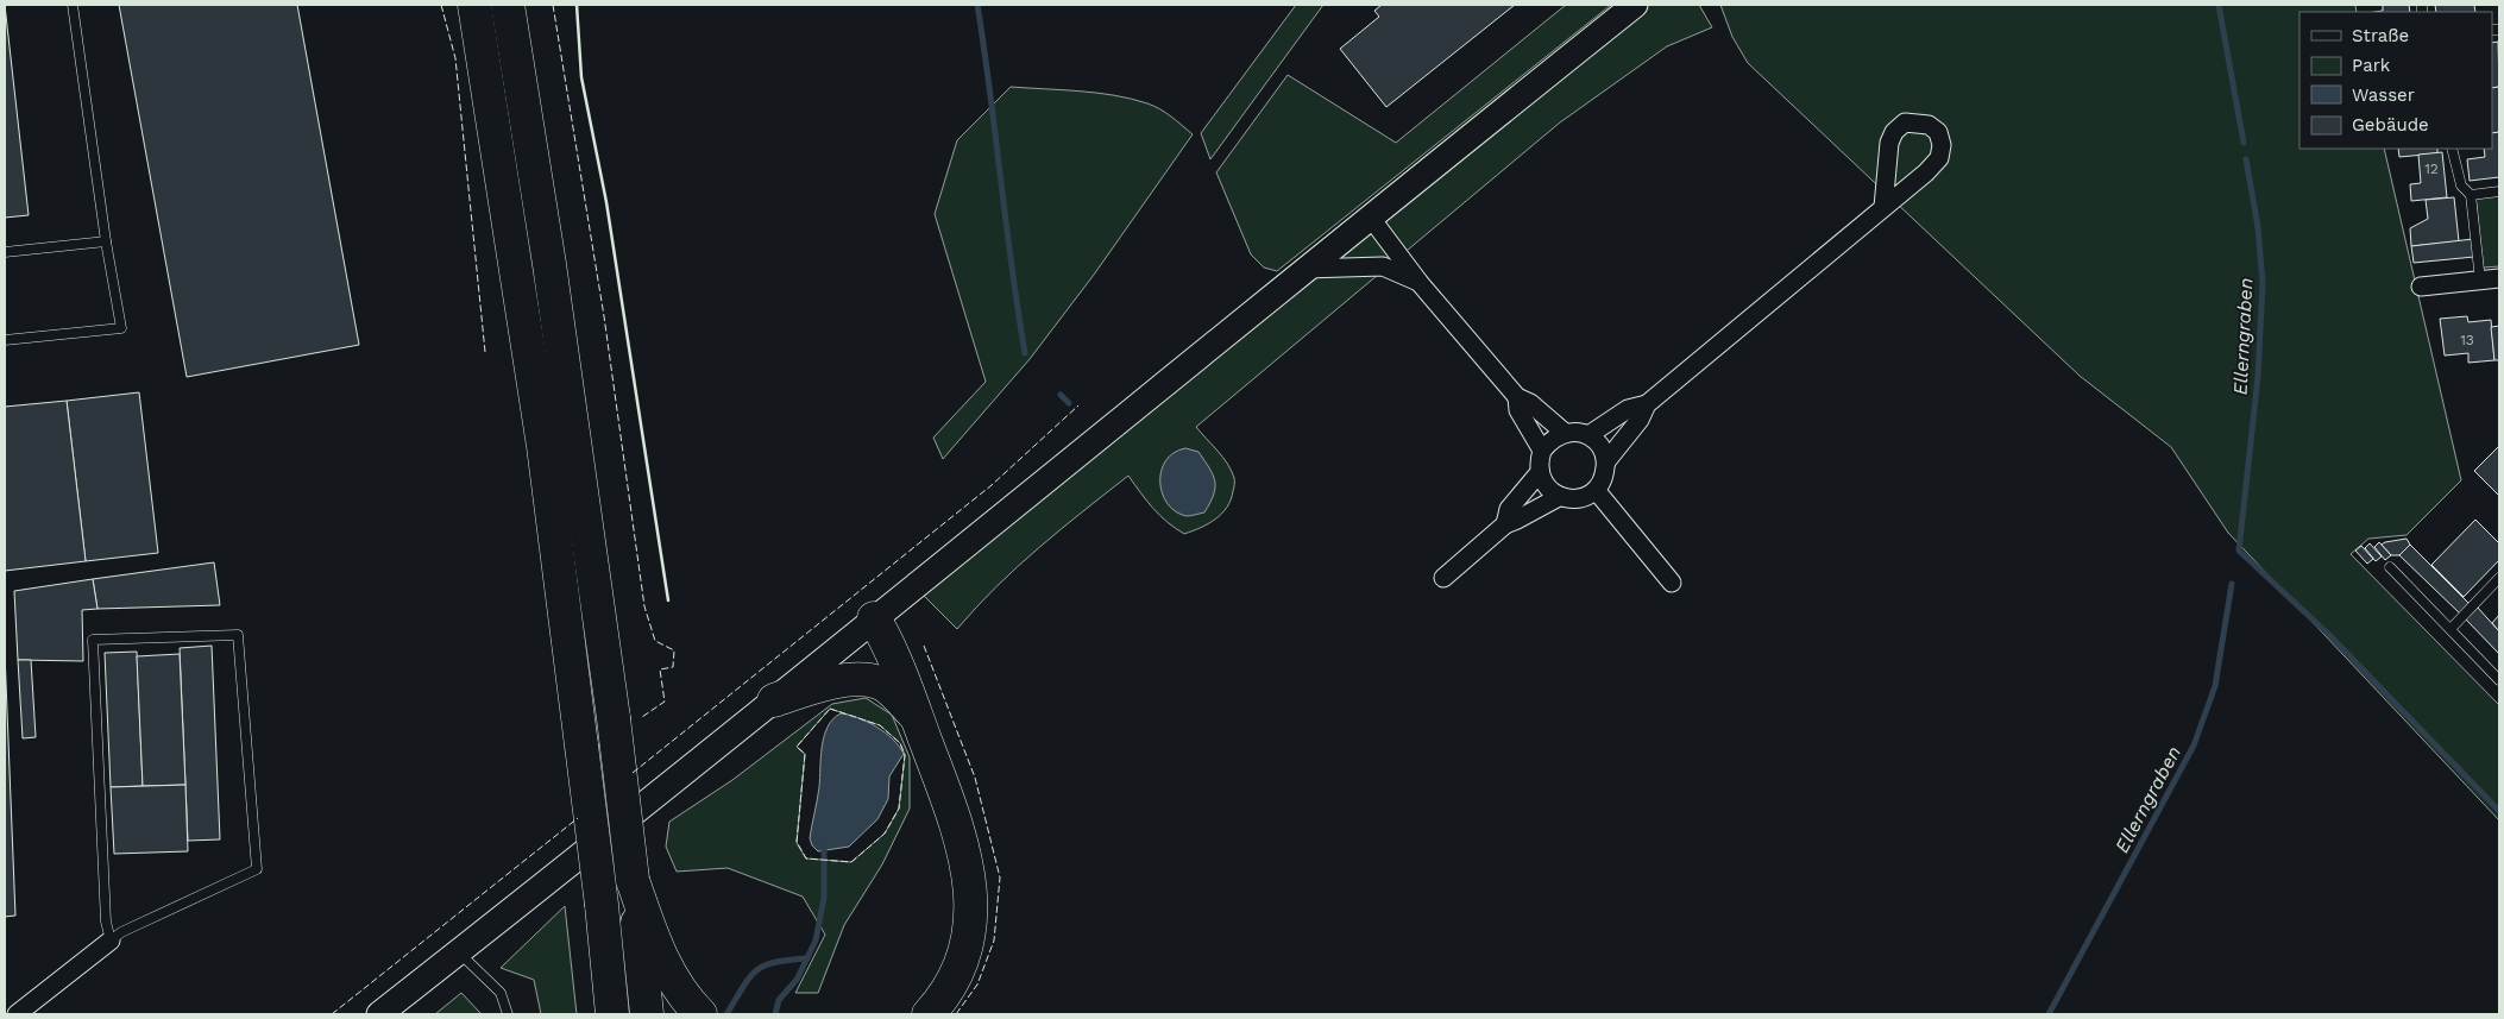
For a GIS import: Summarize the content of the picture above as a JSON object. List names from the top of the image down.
{
  "water": ["Ellerngraben"],
  "house_numbers": ["12", "13"],
  "legend": [
    "Straße",
    "Park",
    "Wasser",
    "Gebäude"
  ]
}
